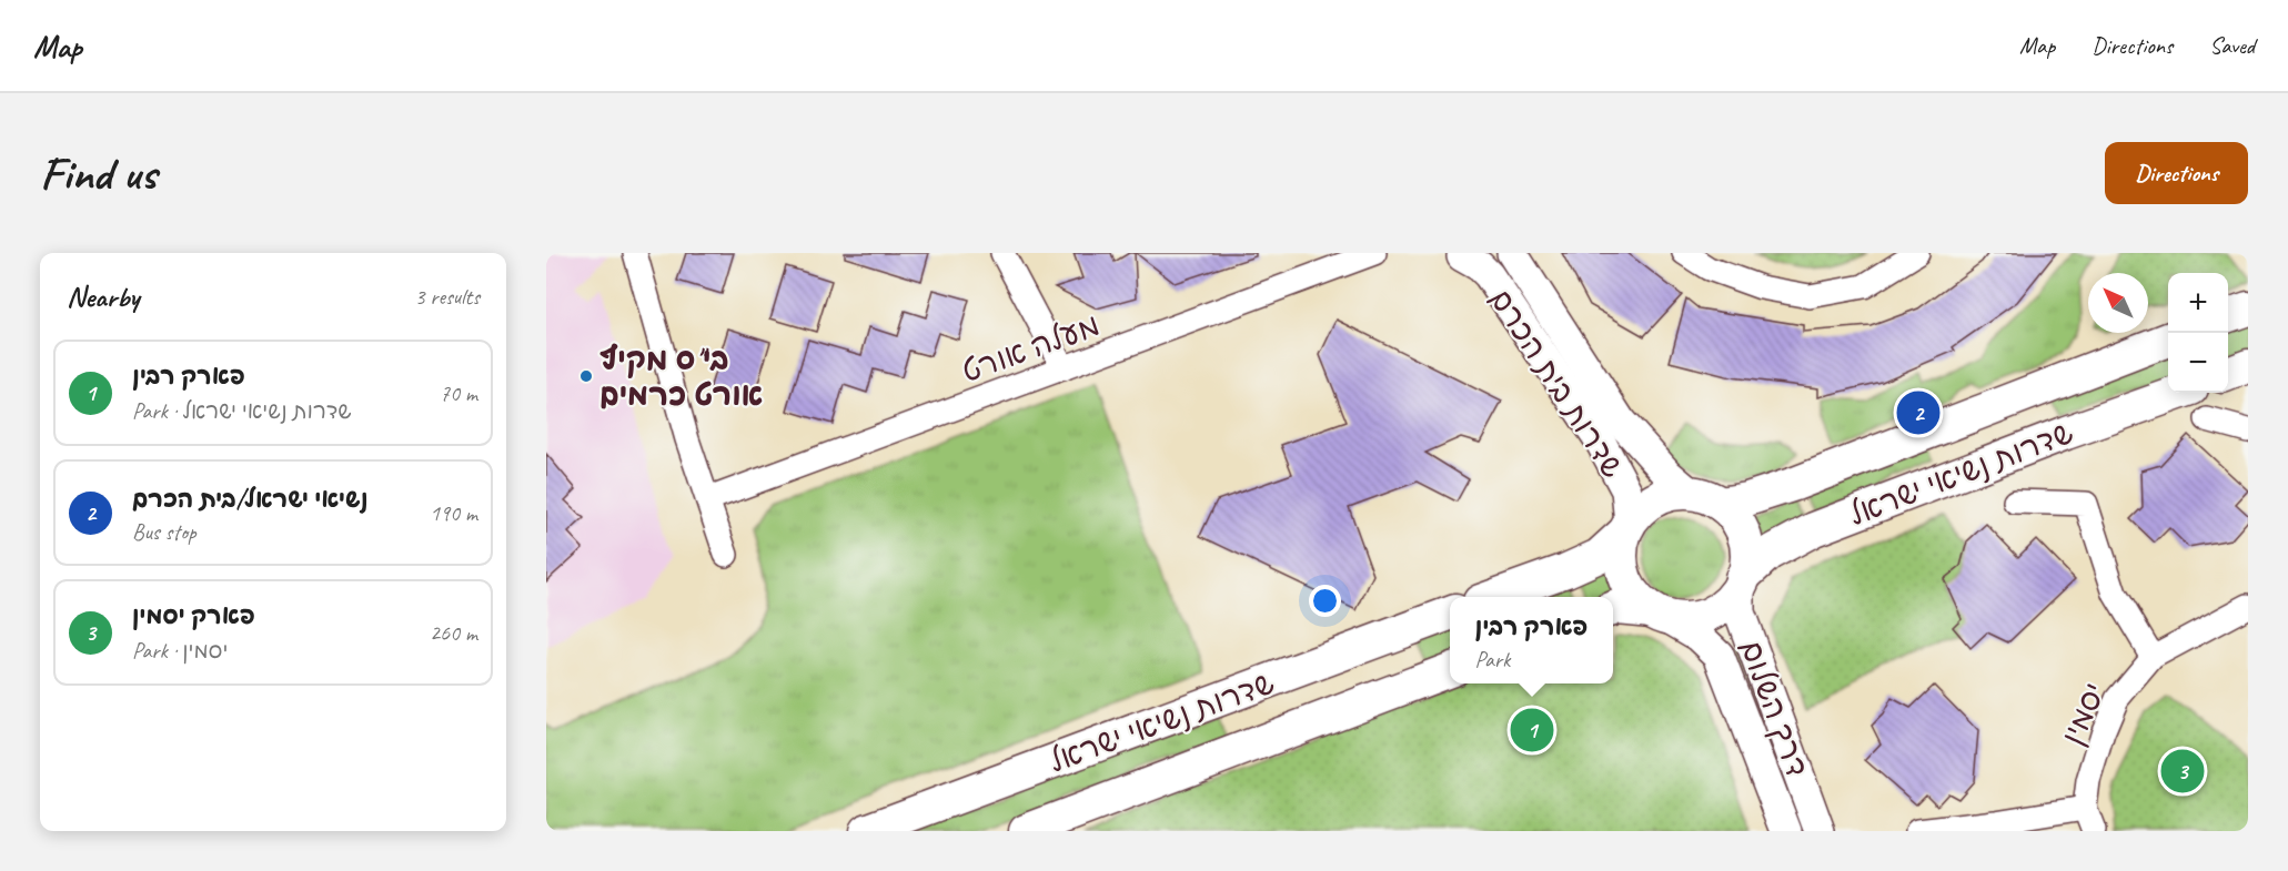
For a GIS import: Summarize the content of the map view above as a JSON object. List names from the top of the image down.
{
  "streets": {
    "main road": ["שדרות נשיאי ישראל"],
    "street": [
      "מעלה אורט",
      "שדרות בית הכרם",
      "דרך השלום",
      "יסמין"
    ]
  },
  "crossings": [
    ["שדרות בית הכרם", "שדרות נשיאי ישראל"],
    ["שדרות בית הכרם", "דרך השלום"],
    ["שדרות נשיאי ישראל", "דרך השלום"]
  ],
  "places": ["בי\"ס מקיף אורט כרמים"],
  "north": "top left",
  "page": {
    "header": "Map",
    "nav": ["Map", "Directions", "Saved"],
    "buttons": "Directions",
    "title": "Find us",
    "heading": ["Nearby", "3 results"],
    "map_buttons": ["+", "−"],
    "list": [
      {
        "mark": "1",
        "name": "פארק רבין",
        "note": "Park · שדרות נשיאי ישראל",
        "value": "70 m"
      },
      {
        "mark": "2",
        "name": "נשיאי ישראל/בית הכרם",
        "note": "Bus stop",
        "value": "190 m"
      },
      {
        "mark": "3",
        "name": "פארק יסמין",
        "note": "Park · יסמין",
        "value": "260 m"
      }
    ],
    "pins": ["2", "1", "3"],
    "popup": ["פארק רבין", "Park"]
  }
}
